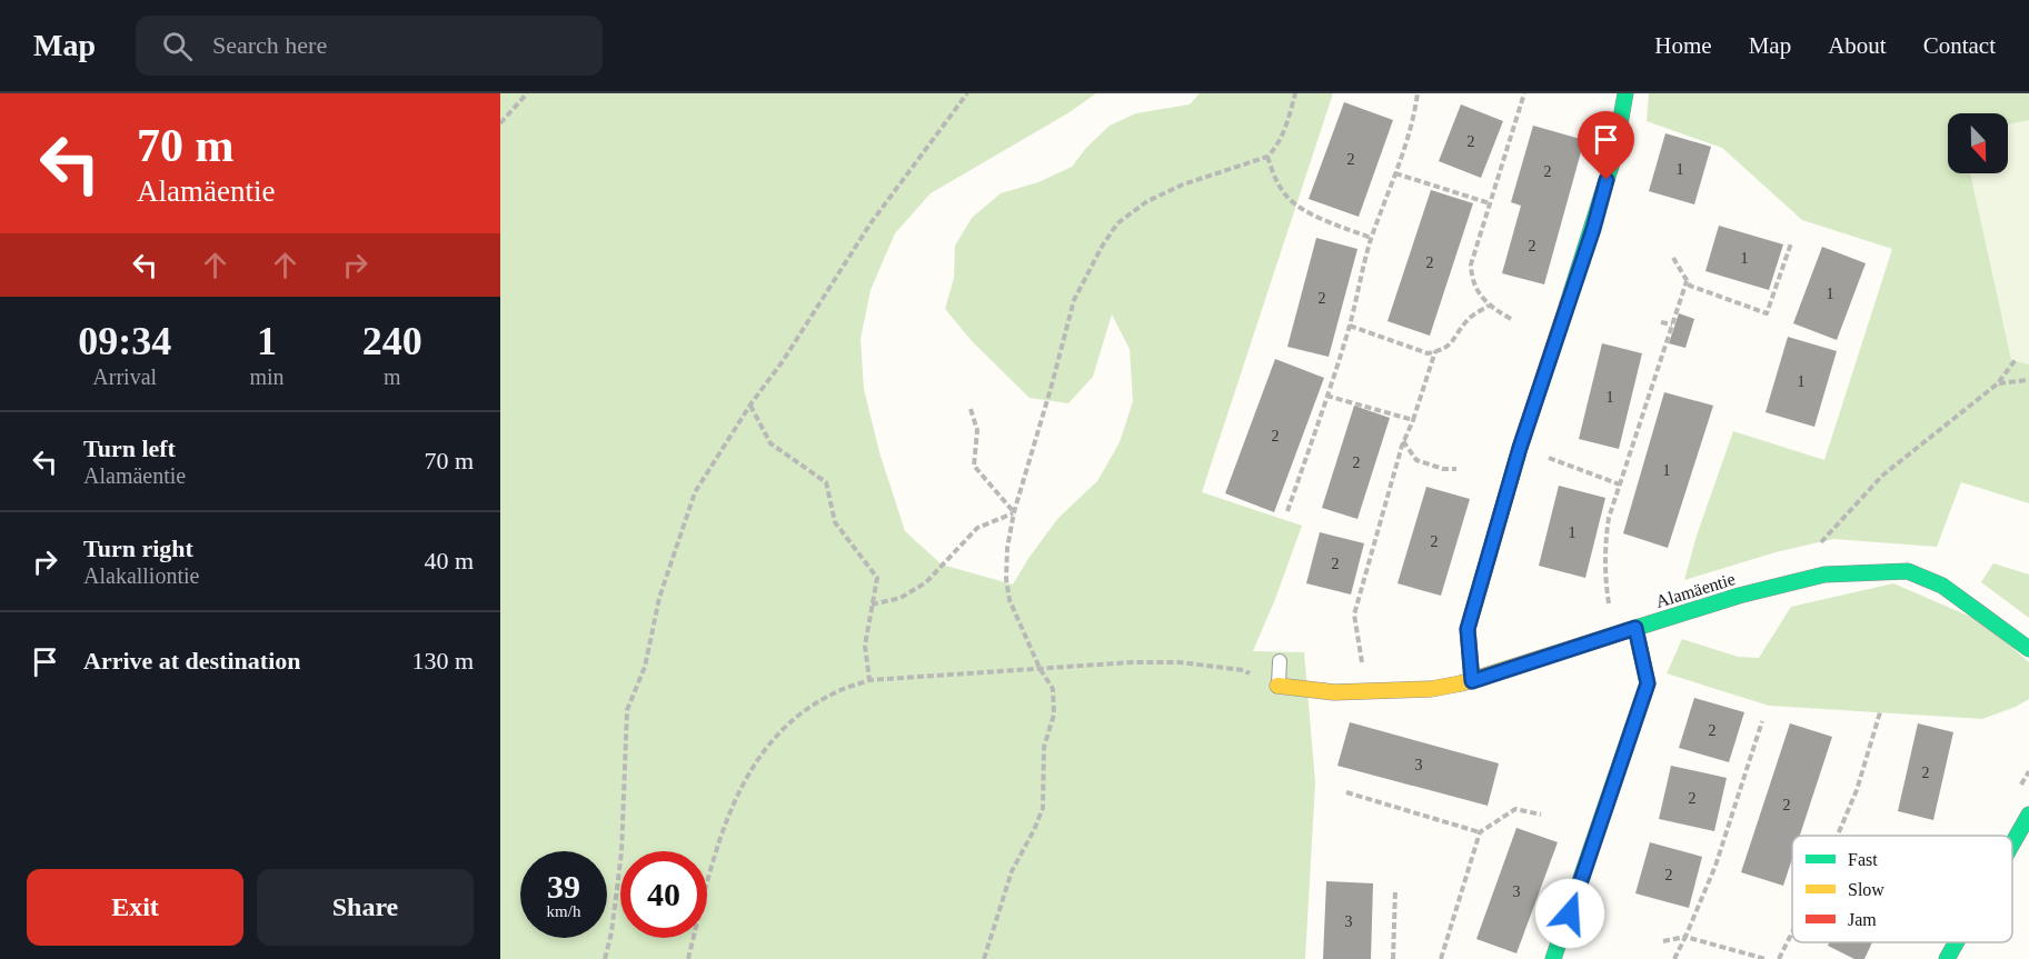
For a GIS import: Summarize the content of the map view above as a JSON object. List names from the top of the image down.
{
  "streets": {
    "street": ["Alamäentie"]
  },
  "house_numbers": [
    "2",
    "2",
    "1",
    "2",
    "2",
    "1",
    "2",
    "1",
    "2",
    "1",
    "1",
    "2",
    "2",
    "1",
    "1",
    "2",
    "2",
    "2",
    "3",
    "2",
    "2",
    "2",
    "2",
    "3",
    "3"
  ],
  "legend": ["Fast", "Slow", "Jam"],
  "north": "bottom",
  "page": {
    "header": "Map",
    "search": "Search here",
    "nav": [
      "Home",
      "Map",
      "About",
      "Contact"
    ],
    "turn": ["70 m", "Alamäentie"],
    "eta": [
      "09:34",
      "Arrival",
      "1",
      "min",
      "240",
      "m"
    ],
    "list": [
      {
        "name": "Turn left",
        "note": "Alamäentie",
        "value": "70 m"
      },
      {
        "name": "Turn right",
        "note": "Alakalliontie",
        "value": "40 m"
      },
      {
        "name": "Arrive at destination",
        "value": "130 m"
      }
    ],
    "speed": "39 km/h",
    "limit": "40",
    "buttons": ["Exit", "Share"]
  }
}
